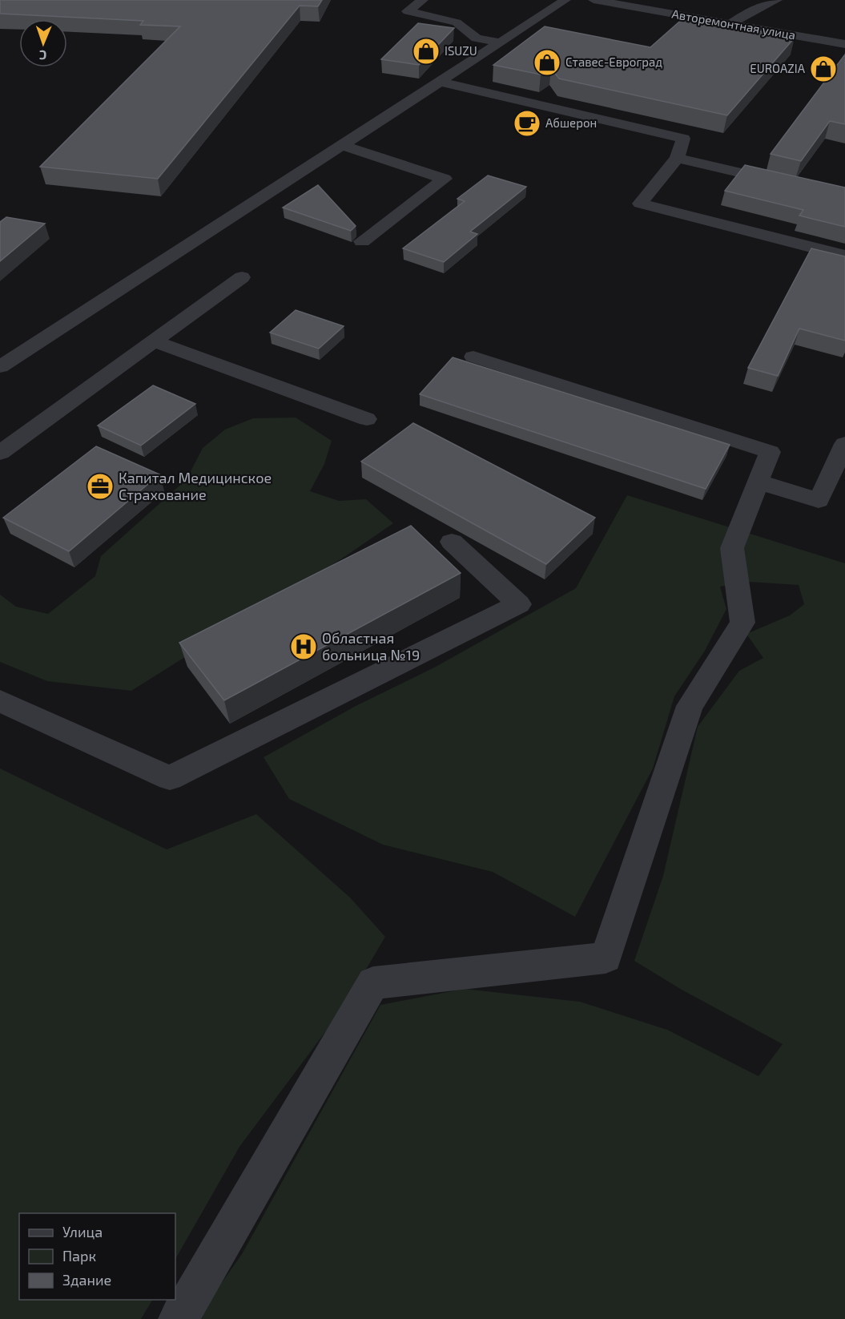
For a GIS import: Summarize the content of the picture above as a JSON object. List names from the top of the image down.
{
  "streets": {
    "street": ["Авторемонтная улица"]
  },
  "places": {
    "shop": ["ISUZU", "Ставес-Евроград", "EUROAZIA"],
    "cafe": ["Абшерон"],
    "office": ["Капитал Медицинское Страхование"],
    "hospital": ["Областная больница №19"]
  },
  "legend": ["Улица", "Парк", "Здание"],
  "north": "bottom"
}
